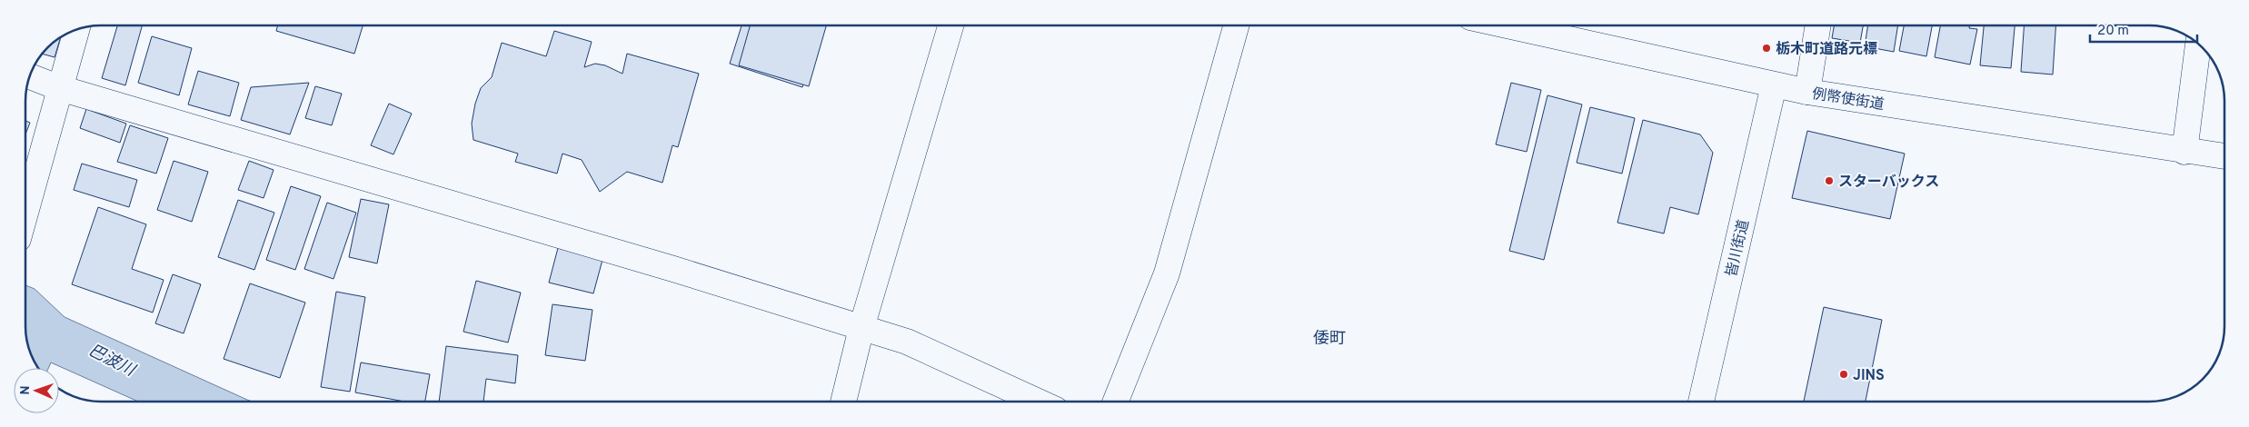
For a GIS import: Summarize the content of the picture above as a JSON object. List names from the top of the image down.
{
  "streets": {
    "street": ["例幣使街道", "皆川街道"]
  },
  "crossings": [
    ["例幣使街道", "皆川街道"]
  ],
  "districts": ["倭町"],
  "water": ["巴波川"],
  "places": ["栃木町道路元標", "スターバックス", "JINS"],
  "scale_bar": "20 m",
  "north": "left"
}
